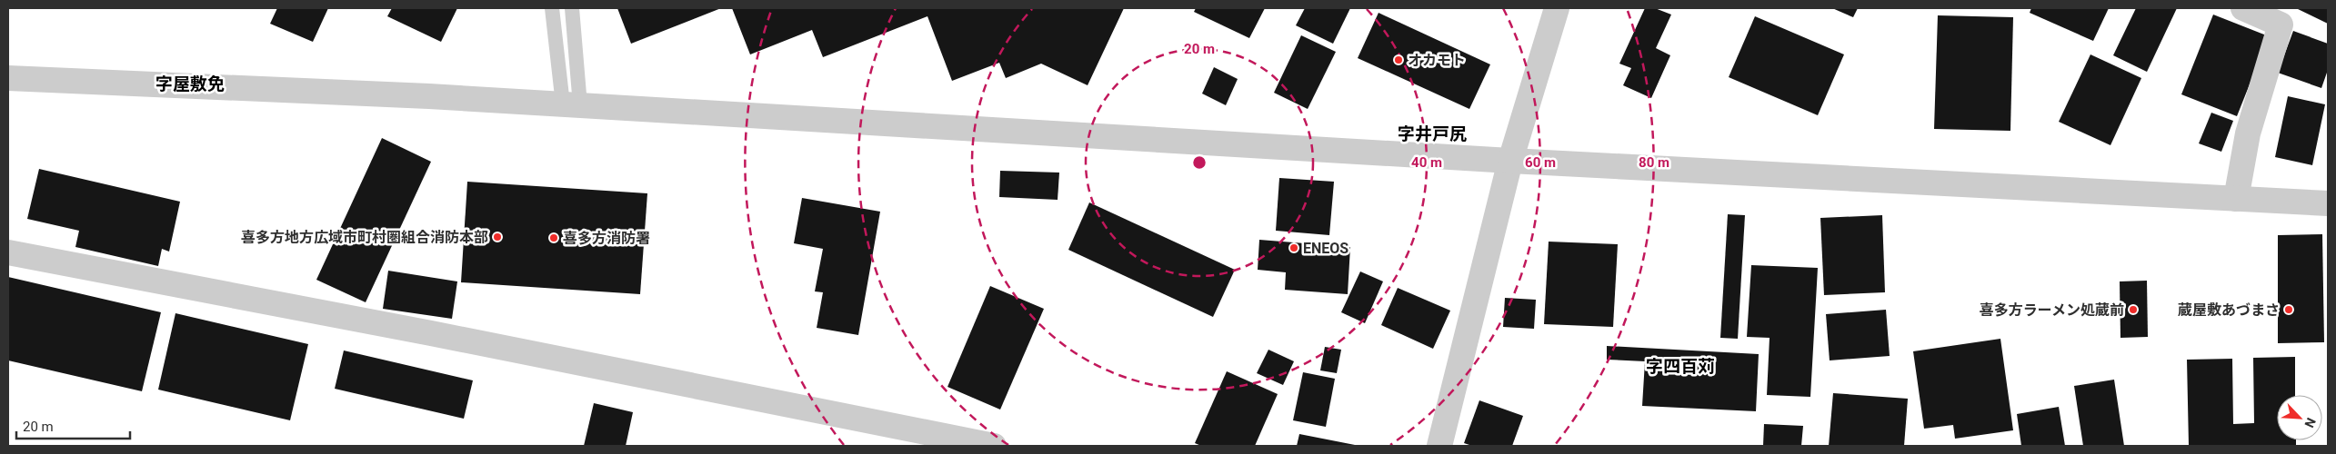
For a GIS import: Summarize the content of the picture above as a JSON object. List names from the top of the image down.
{
  "districts": ["字屋敷免", "字井戸尻", "字四百苅"],
  "places": [
    "オカモト",
    "喜多方地方広域市町村圏組合消防本部",
    "喜多方消防署",
    "ENEOS",
    "喜多方ラーメン処蔵前",
    "蔵屋敷あづまさ"
  ],
  "scale_bar": "20 m",
  "north": "bottom right",
  "rings": [
    "20 m",
    "40 m",
    "60 m",
    "80 m"
  ]
}
